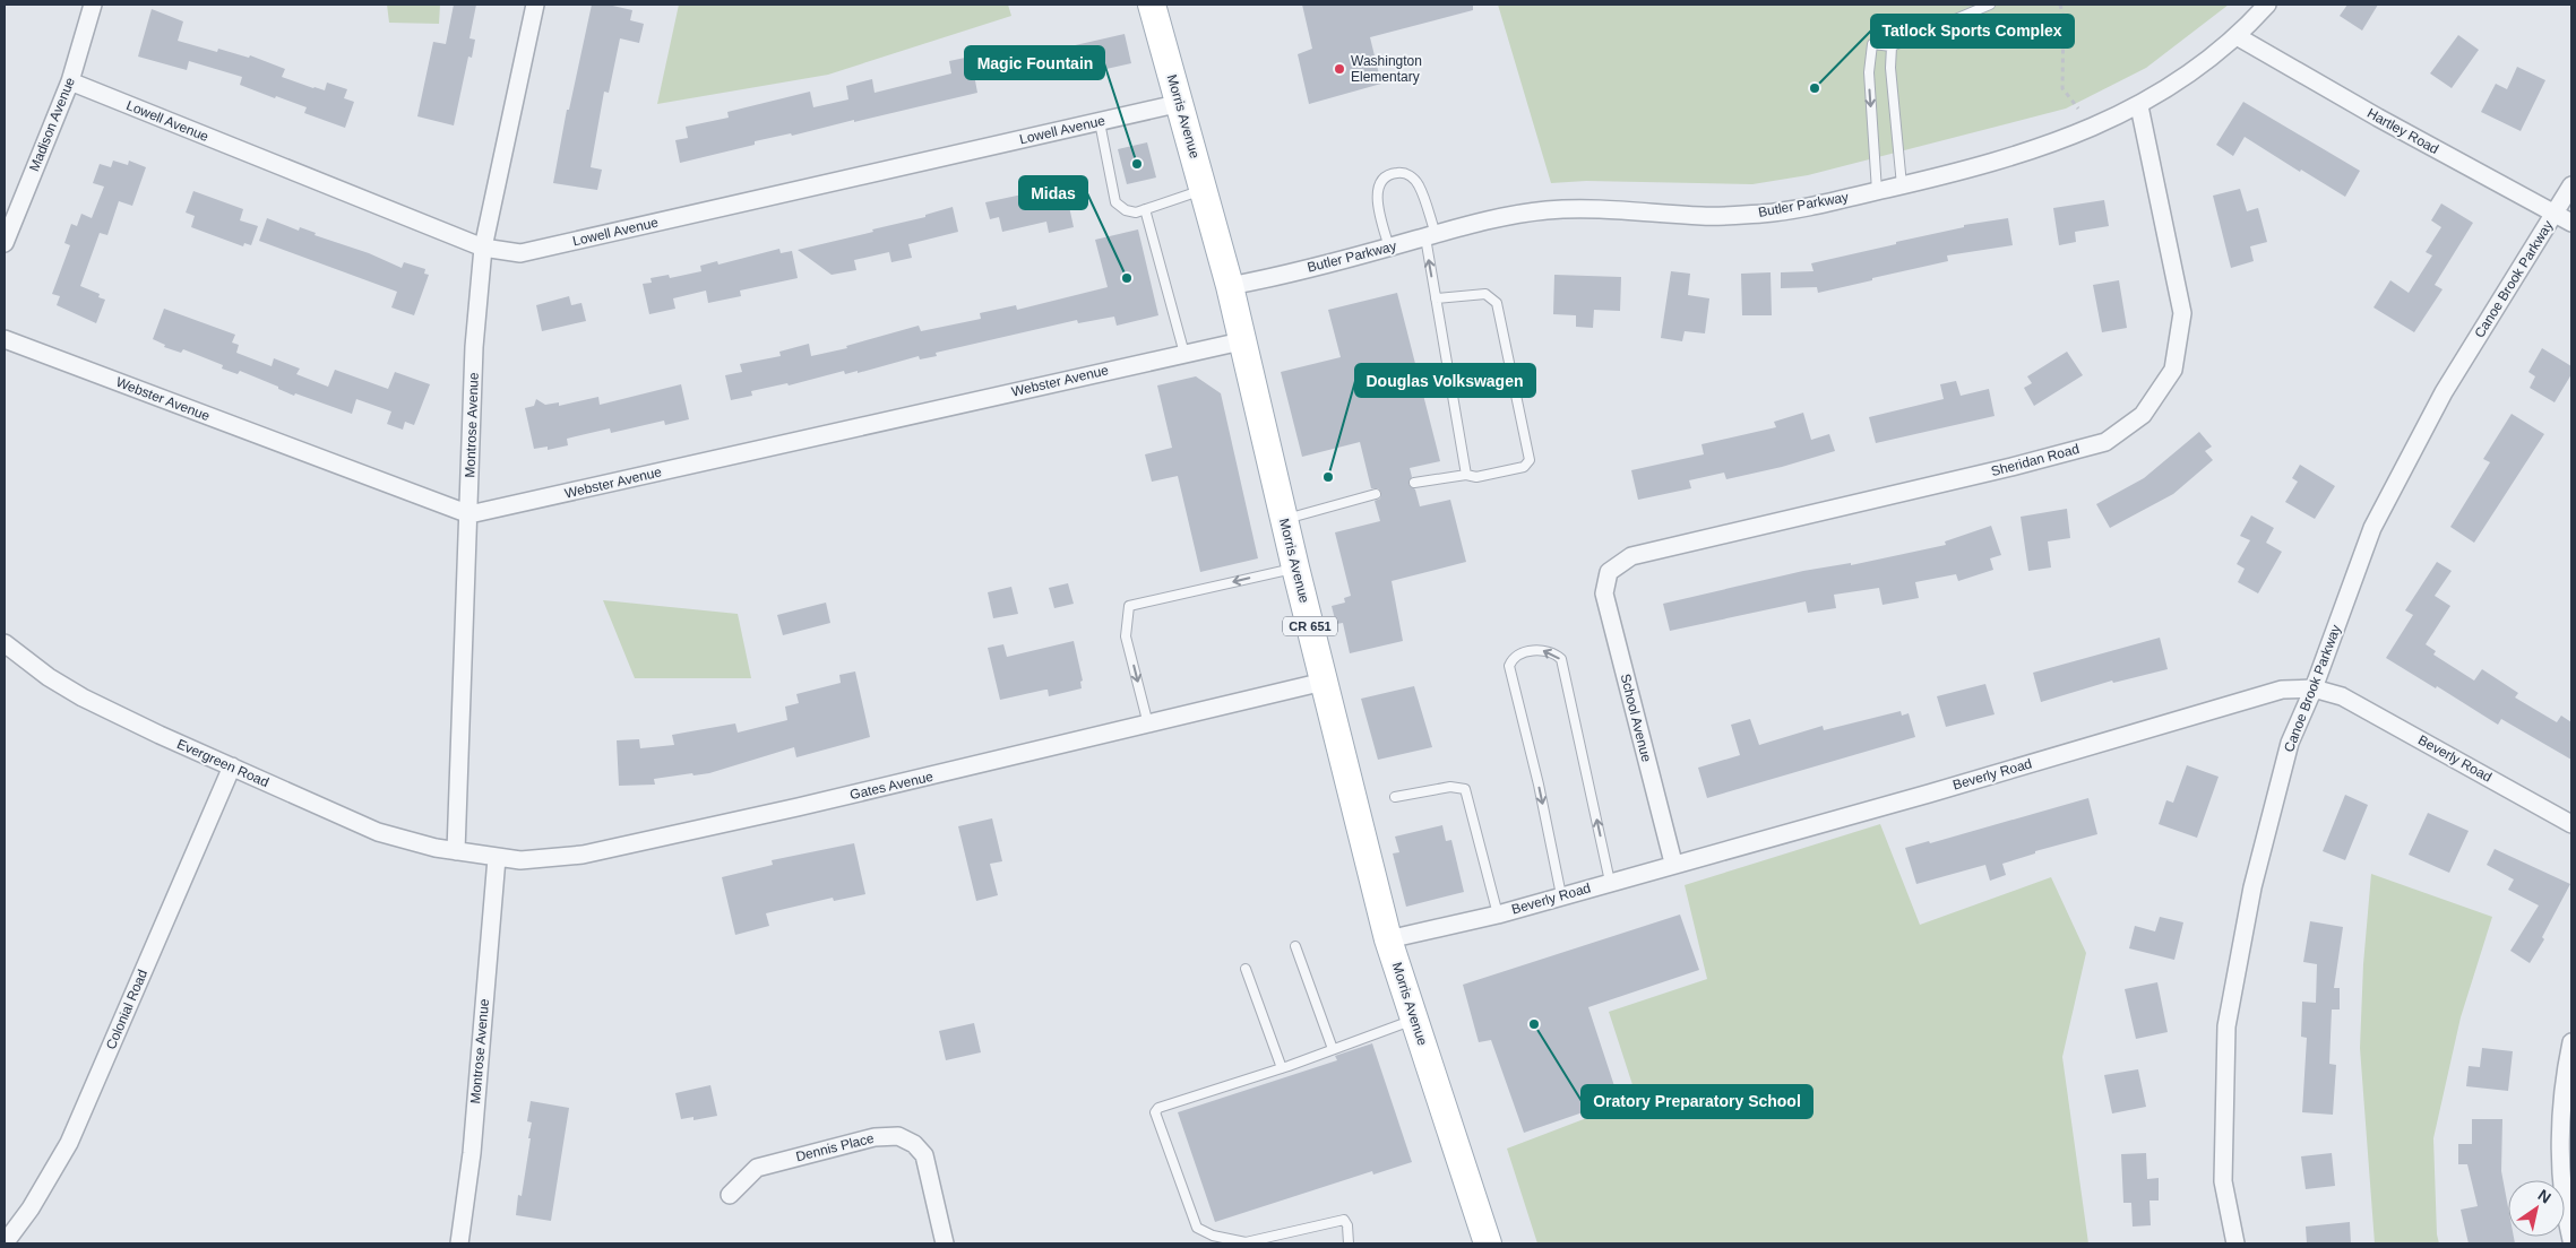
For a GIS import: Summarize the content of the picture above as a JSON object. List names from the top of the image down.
{
  "streets": {
    "main road": ["Morris Avenue", "CR 651"],
    "street": [
      "Lowell Avenue",
      "Madison Avenue",
      "Hartley Road",
      "Butler Parkway",
      "Canoe Brook Parkway",
      "Webster Avenue",
      "Montrose Avenue",
      "Sheridan Road",
      "School Avenue",
      "Beverly Road",
      "Evergreen Road",
      "Gates Avenue",
      "Colonial Road",
      "Dennis Place"
    ]
  },
  "crossings": [
    ["Morris Avenue", "Lowell Avenue"],
    ["Morris Avenue", "Butler Parkway"],
    ["Morris Avenue", "Webster Avenue"],
    ["Morris Avenue", "Beverly Road"],
    ["Morris Avenue", "Gates Avenue"],
    ["Lowell Avenue", "Madison Avenue"],
    ["Lowell Avenue", "Montrose Avenue"],
    ["Hartley Road", "Butler Parkway"],
    ["Hartley Road", "Canoe Brook Parkway"],
    ["Butler Parkway", "Sheridan Road"],
    ["Canoe Brook Parkway", "Beverly Road"],
    ["Webster Avenue", "Montrose Avenue"],
    ["Montrose Avenue", "Evergreen Road"],
    ["Montrose Avenue", "Gates Avenue"],
    ["Sheridan Road", "School Avenue"],
    ["School Avenue", "Beverly Road"],
    ["Evergreen Road", "Gates Avenue"],
    ["Evergreen Road", "Colonial Road"]
  ],
  "places": [
    "Washington Elementary",
    "Tatlock Sports Complex",
    "Magic Fountain",
    "Midas",
    "Douglas Volkswagen",
    "Oratory Preparatory School"
  ],
  "north": "top right"
}
